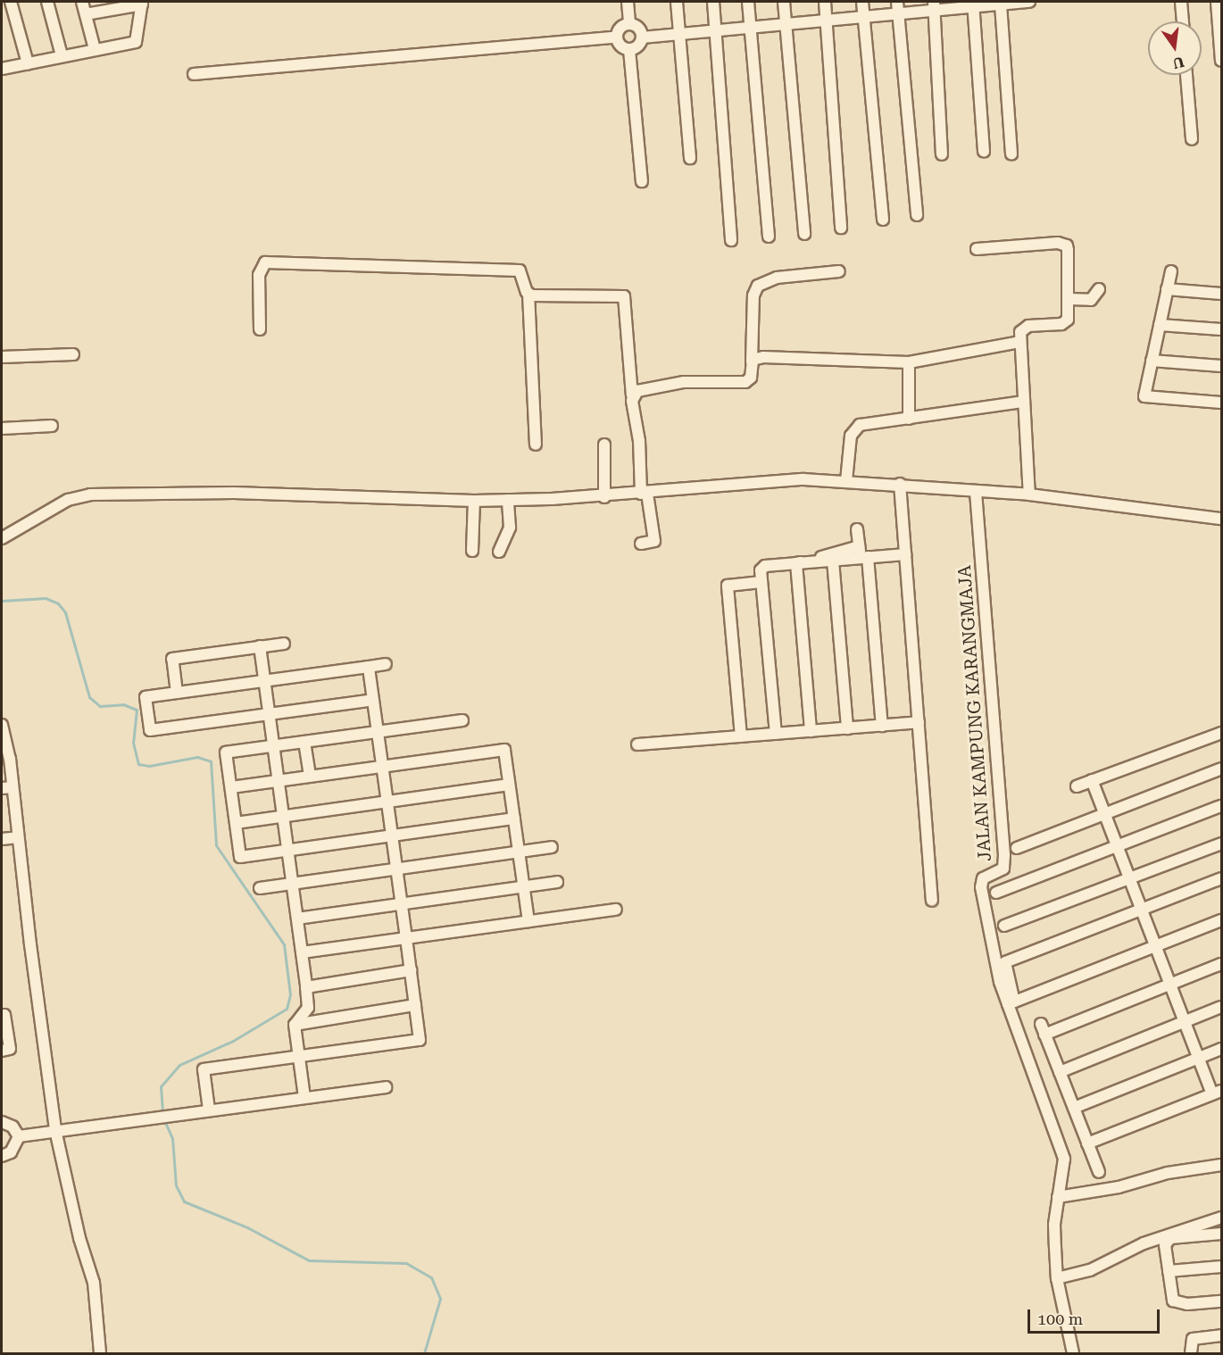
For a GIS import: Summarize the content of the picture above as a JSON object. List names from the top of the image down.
{
  "streets": {
    "street": ["JALAN KAMPUNG KARANGMAJA"]
  },
  "scale_bar": "100 m",
  "north": "bottom"
}
